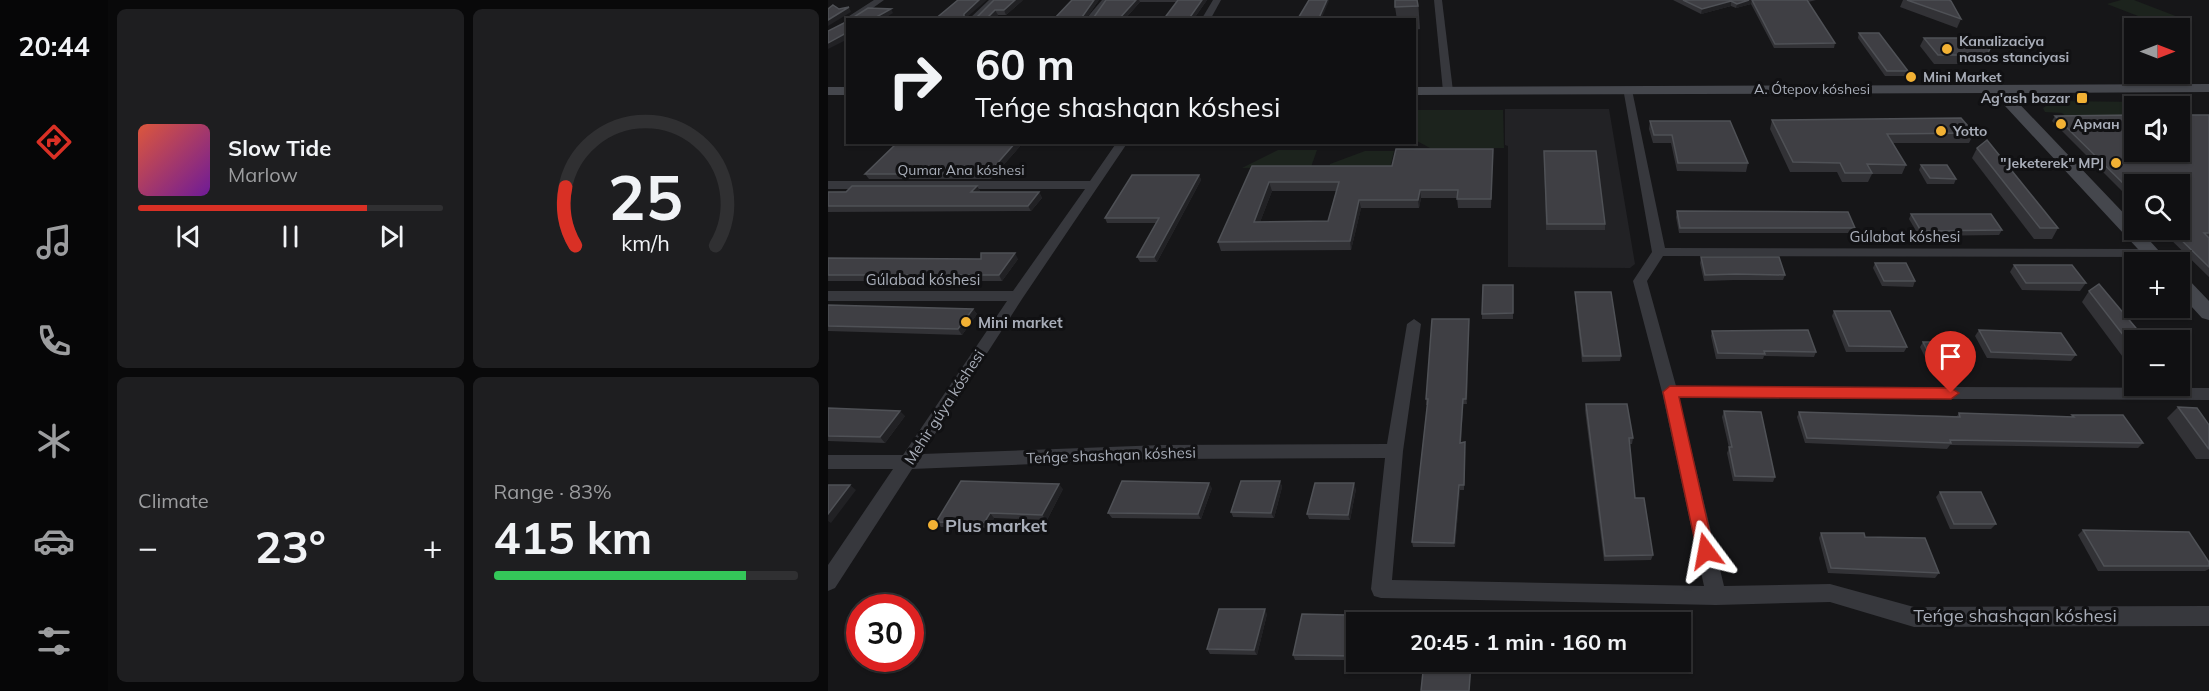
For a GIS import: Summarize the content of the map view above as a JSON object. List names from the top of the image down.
{
  "streets": {
    "main road": ["A. Ótepov kóshesi"],
    "street": [
      "Qumar Ana kóshesi",
      "Gúlabat kóshesi",
      "Gúlabad kóshesi",
      "Mehir gúyа kóshesi",
      "Teńge shashqan kóshesi"
    ]
  },
  "crossings": [
    ["Qumar Ana kóshesi", "Mehir gúyа kóshesi"],
    ["Gúlabad kóshesi", "Mehir gúyа kóshesi"],
    ["Mehir gúyа kóshesi", "Teńge shashqan kóshesi"]
  ],
  "places": {
    "other": [
      "Kanalizaciya nasos stanciyasi",
      "Mini Market",
      "Арман",
      "Yotto",
      "\"Jeketerek\" MPJ",
      "Mini market",
      "Plus market"
    ],
    "transit": ["Ag'ash bazar"]
  },
  "north": "right",
  "page": {
    "tabs": "20:44",
    "map_buttons": ["+", "−"],
    "turn": ["60 m", "Teńge shashqan kóshesi"],
    "song": ["Slow Tide", "Marlow"],
    "tile": [
      "Climate",
      ["Range · 83%", "415 km"]
    ],
    "heat": ["−", "23°", "+"],
    "limit": "30",
    "trip": "20:45 · 1 min · 160 m",
    "gauge": ["25", "km/h"]
  }
}
